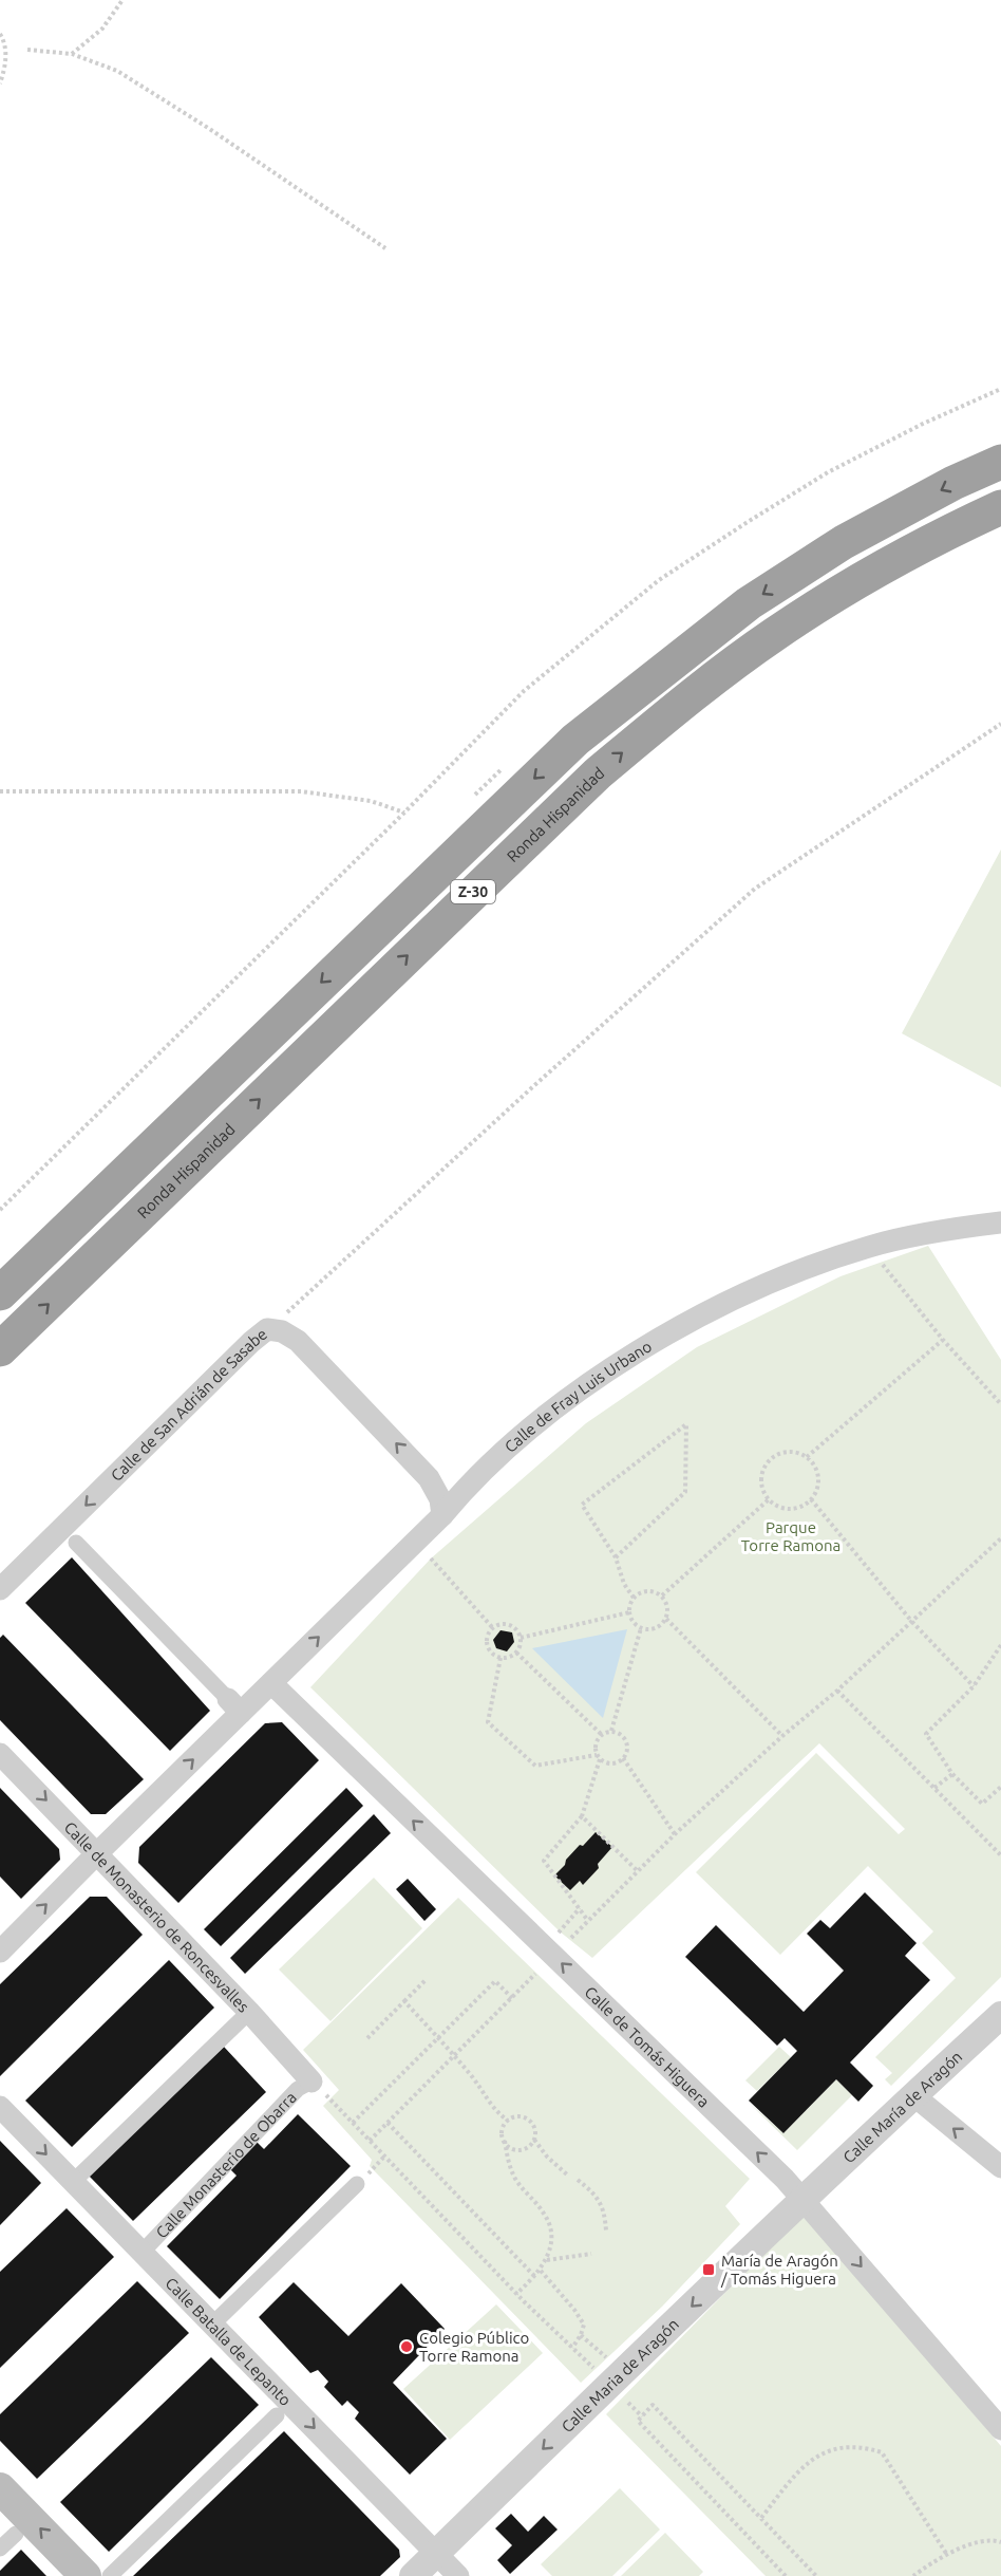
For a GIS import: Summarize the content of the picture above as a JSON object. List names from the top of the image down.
{
  "streets": {
    "highway": ["Ronda Hispanidad", "Z-30"],
    "street": [
      "Calle de Fray Luis Urbano",
      "Calle de San Adrián de Sasabe",
      "Calle de Monasterio de Roncesvalles",
      "Calle de Tomás Higuera",
      "Calle María de Aragón",
      "Calle Monasterio de Obarra",
      "Calle Batalla de Lepanto",
      "Calle Maria de Aragón"
    ]
  },
  "crossings": [
    ["Calle de Fray Luis Urbano", "Calle de San Adrián de Sasabe"],
    ["Calle de Fray Luis Urbano", "Calle de Monasterio de Roncesvalles"],
    ["Calle de Fray Luis Urbano", "Calle de Tomás Higuera"],
    ["Calle de Monasterio de Roncesvalles", "Calle Monasterio de Obarra"],
    ["Calle de Tomás Higuera", "Calle María de Aragón"],
    ["Calle de Tomás Higuera", "Calle Maria de Aragón"],
    ["Calle María de Aragón", "Calle Maria de Aragón"],
    ["Calle Monasterio de Obarra", "Calle Batalla de Lepanto"],
    ["Calle Batalla de Lepanto", "Calle Maria de Aragón"]
  ],
  "one_way": ["Calle de Fray Luis Urbano", "Calle Batalla de Lepanto", "Calle Maria de Aragón"],
  "parks": ["Parque Torre Ramona"],
  "places": {
    "transit": ["María de Aragón / Tomás Higuera"],
    "other": ["Colegio Público Torre Ramona"]
  }
}
